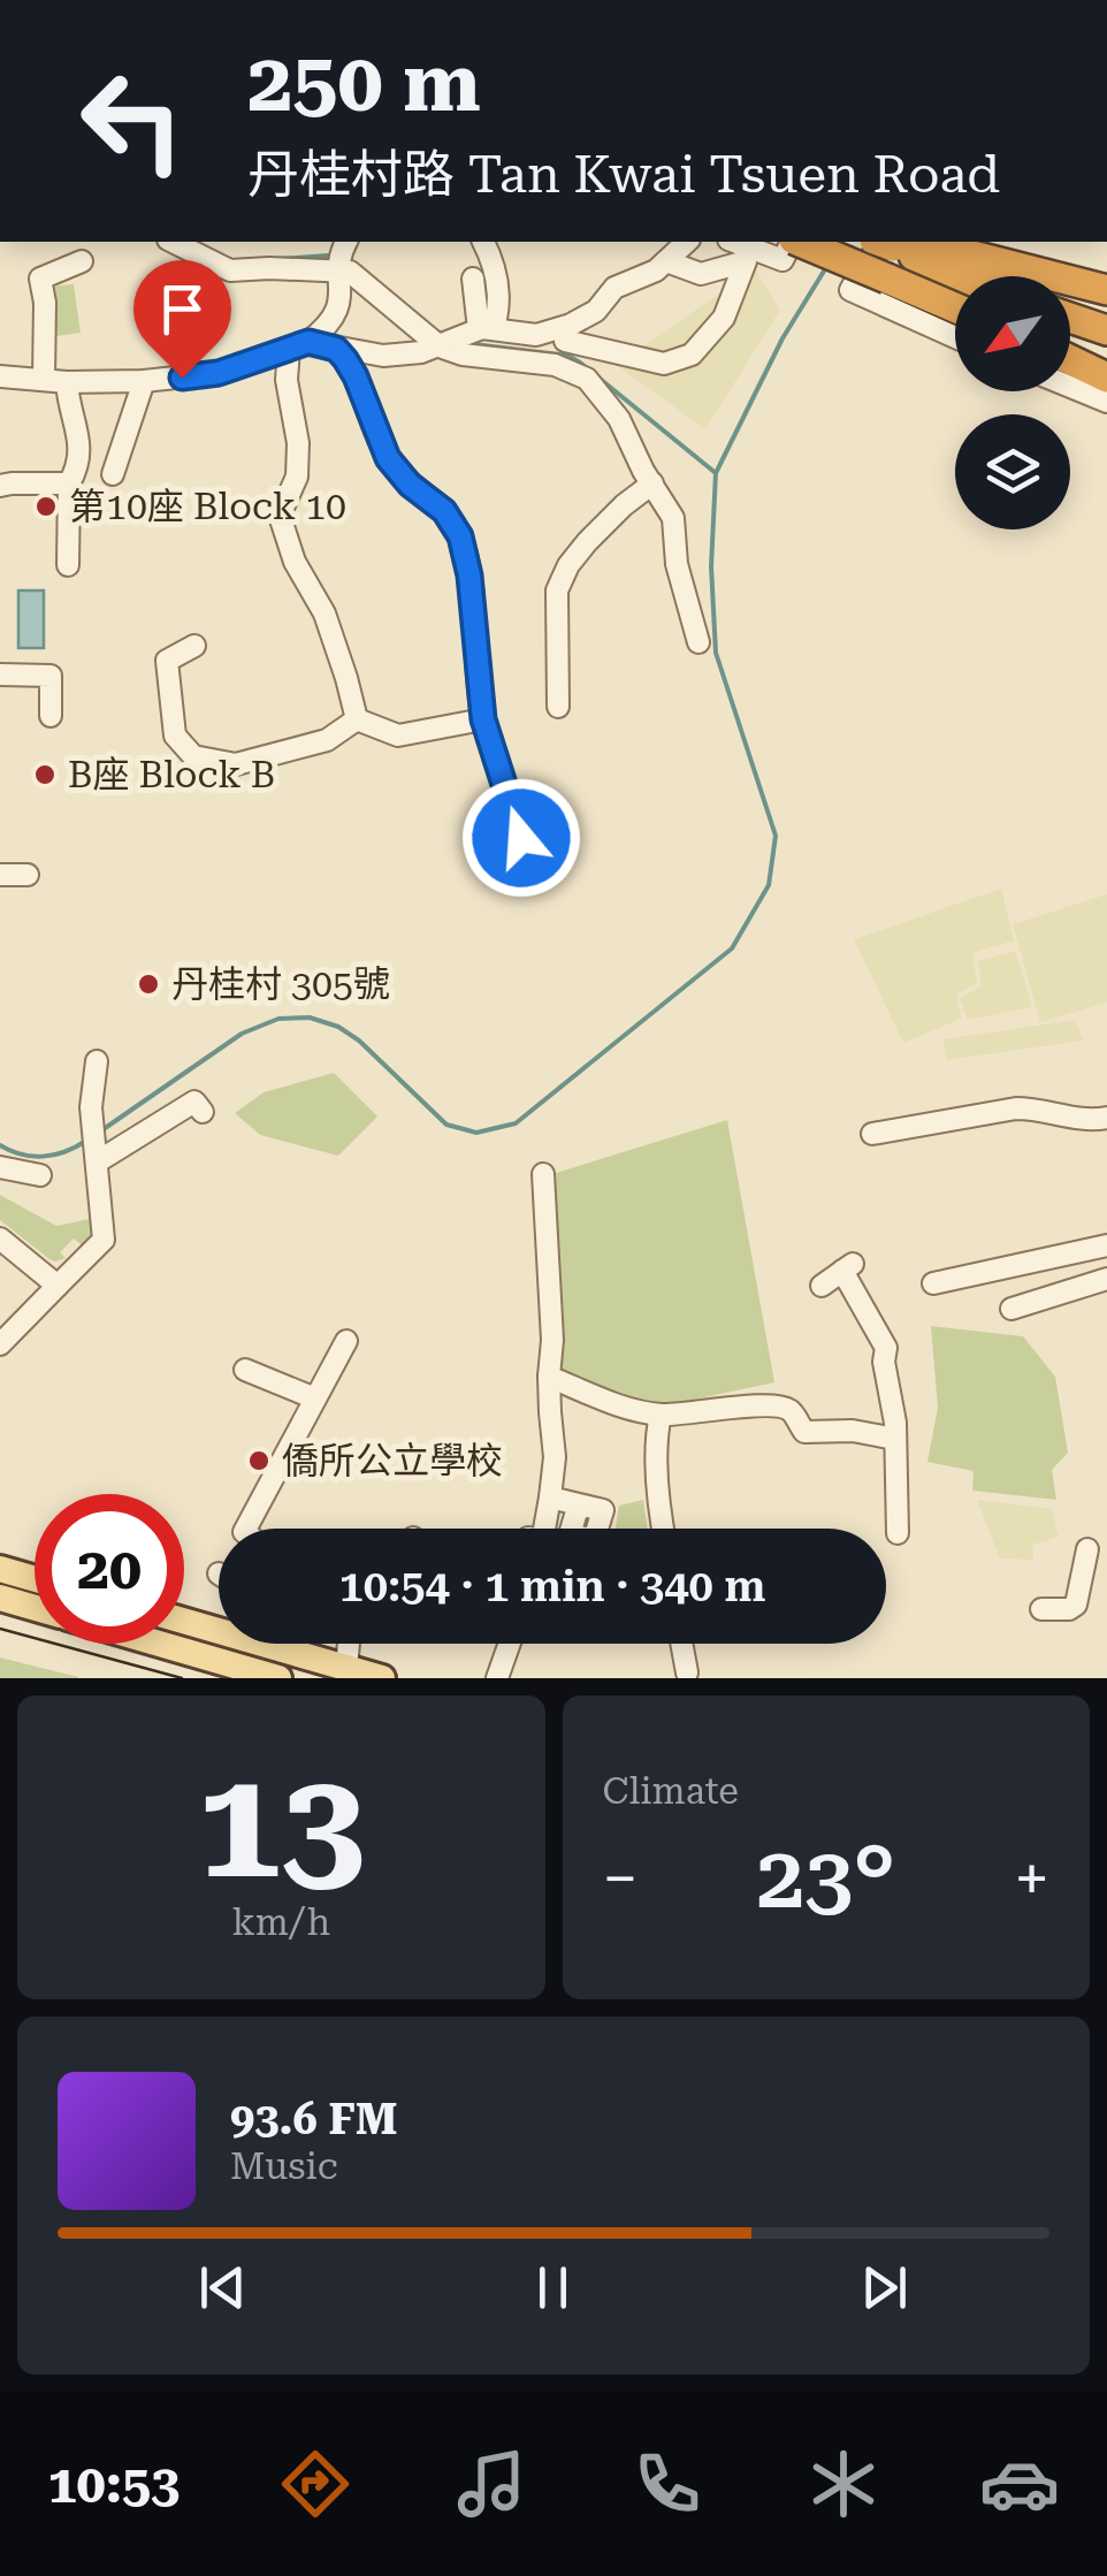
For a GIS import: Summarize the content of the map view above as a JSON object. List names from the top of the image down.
{
  "places": [
    "第10座 Block 10",
    "B座 Block B",
    "丹桂村 305號",
    "僑所公立學校"
  ],
  "north": "bottom left",
  "page": {
    "turn": ["250 m", "丹桂村路 Tan Kwai Tsuen Road"],
    "limit": "20",
    "trip": "10:54 · 1 min · 340 m",
    "tile": [
      ["13", "km/h"],
      "Climate"
    ],
    "heat": ["−", "23°", "+"],
    "song": ["93.6 FM", "Music"],
    "tabs": "10:53"
  }
}
